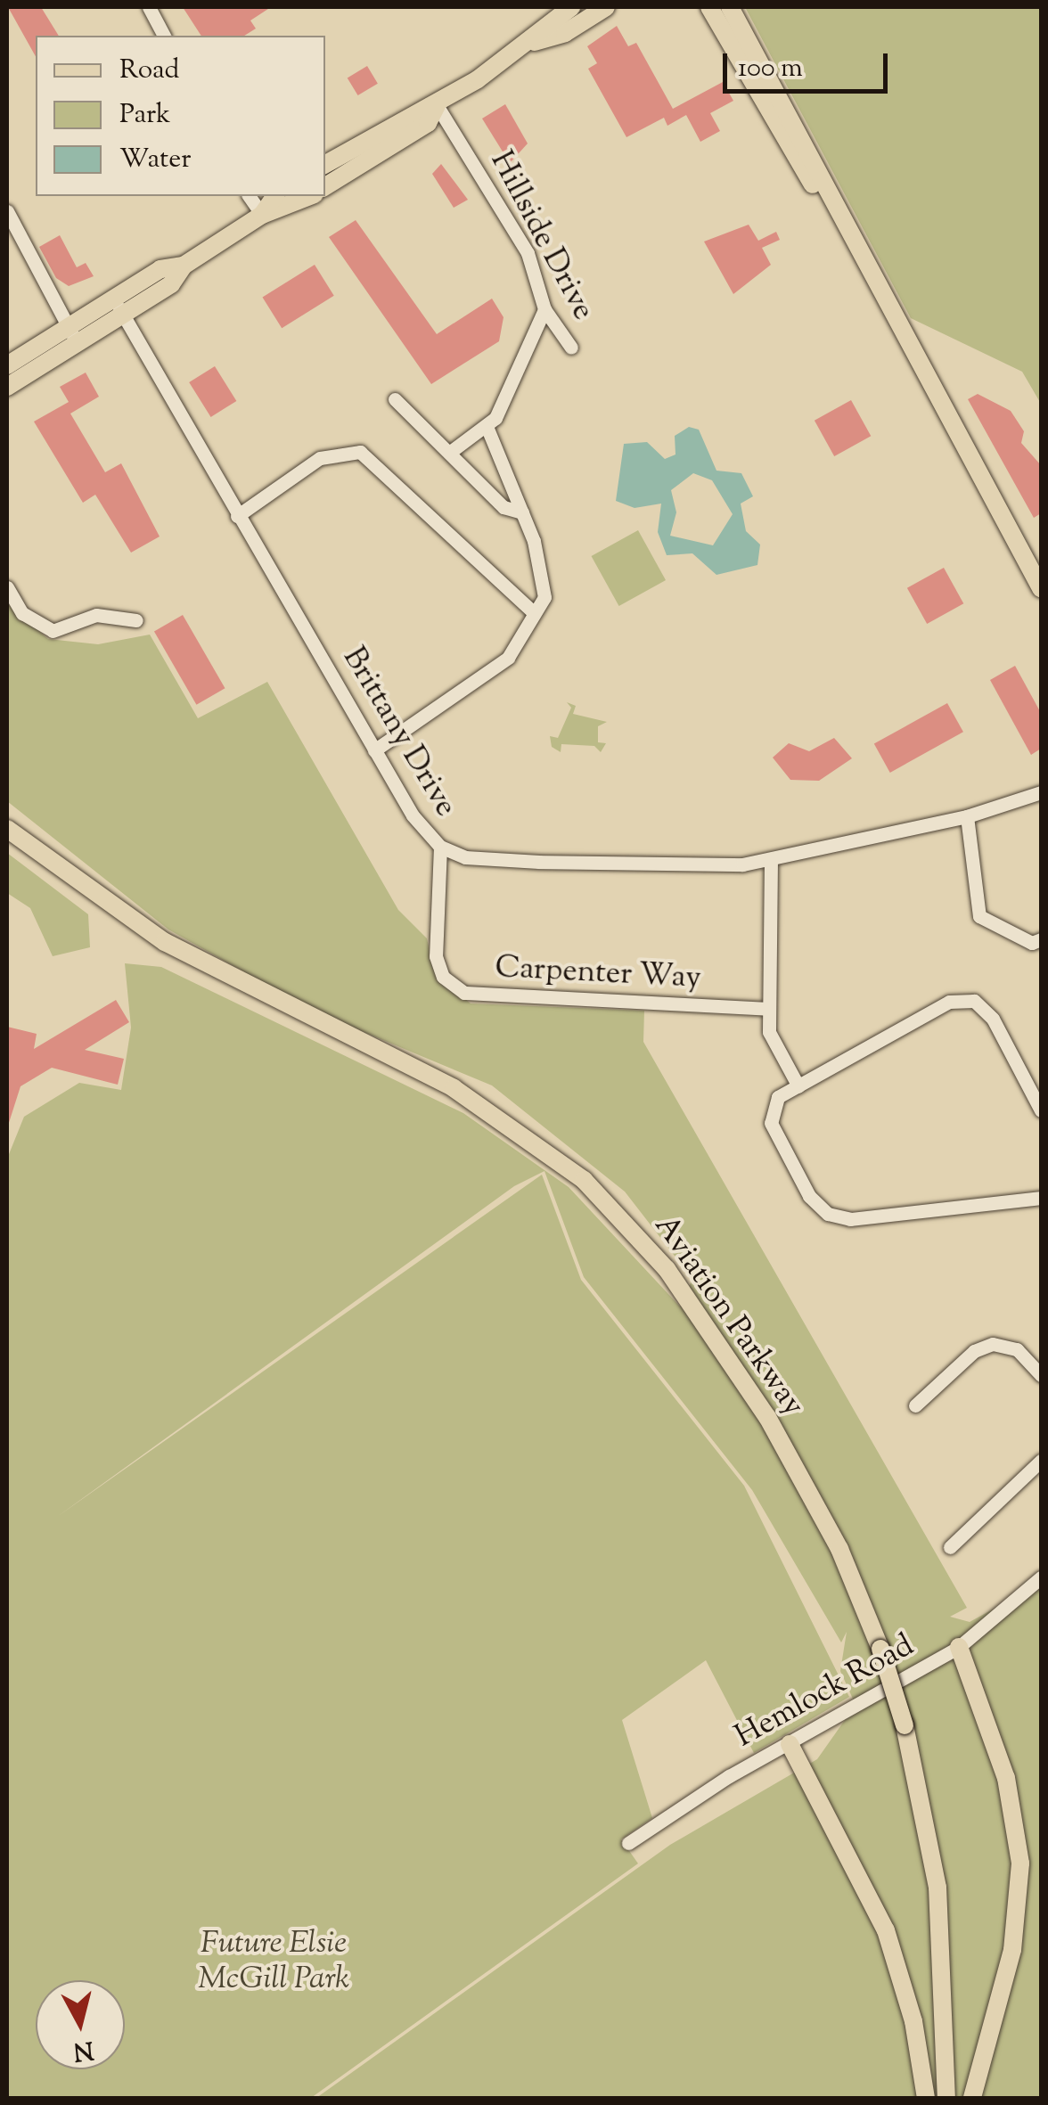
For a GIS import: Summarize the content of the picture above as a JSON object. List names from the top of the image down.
{
  "streets": {
    "main road": ["Aviation Parkway"],
    "street": [
      "Hillside Drive",
      "Brittany Drive",
      "Carpenter Way",
      "Hemlock Road"
    ]
  },
  "crossings": [
    ["Brittany Drive", "Carpenter Way"]
  ],
  "parks": ["Future Elsie McGill Park"],
  "legend": ["Road", "Park", "Water"],
  "scale_bar": "100 m",
  "north": "bottom"
}
